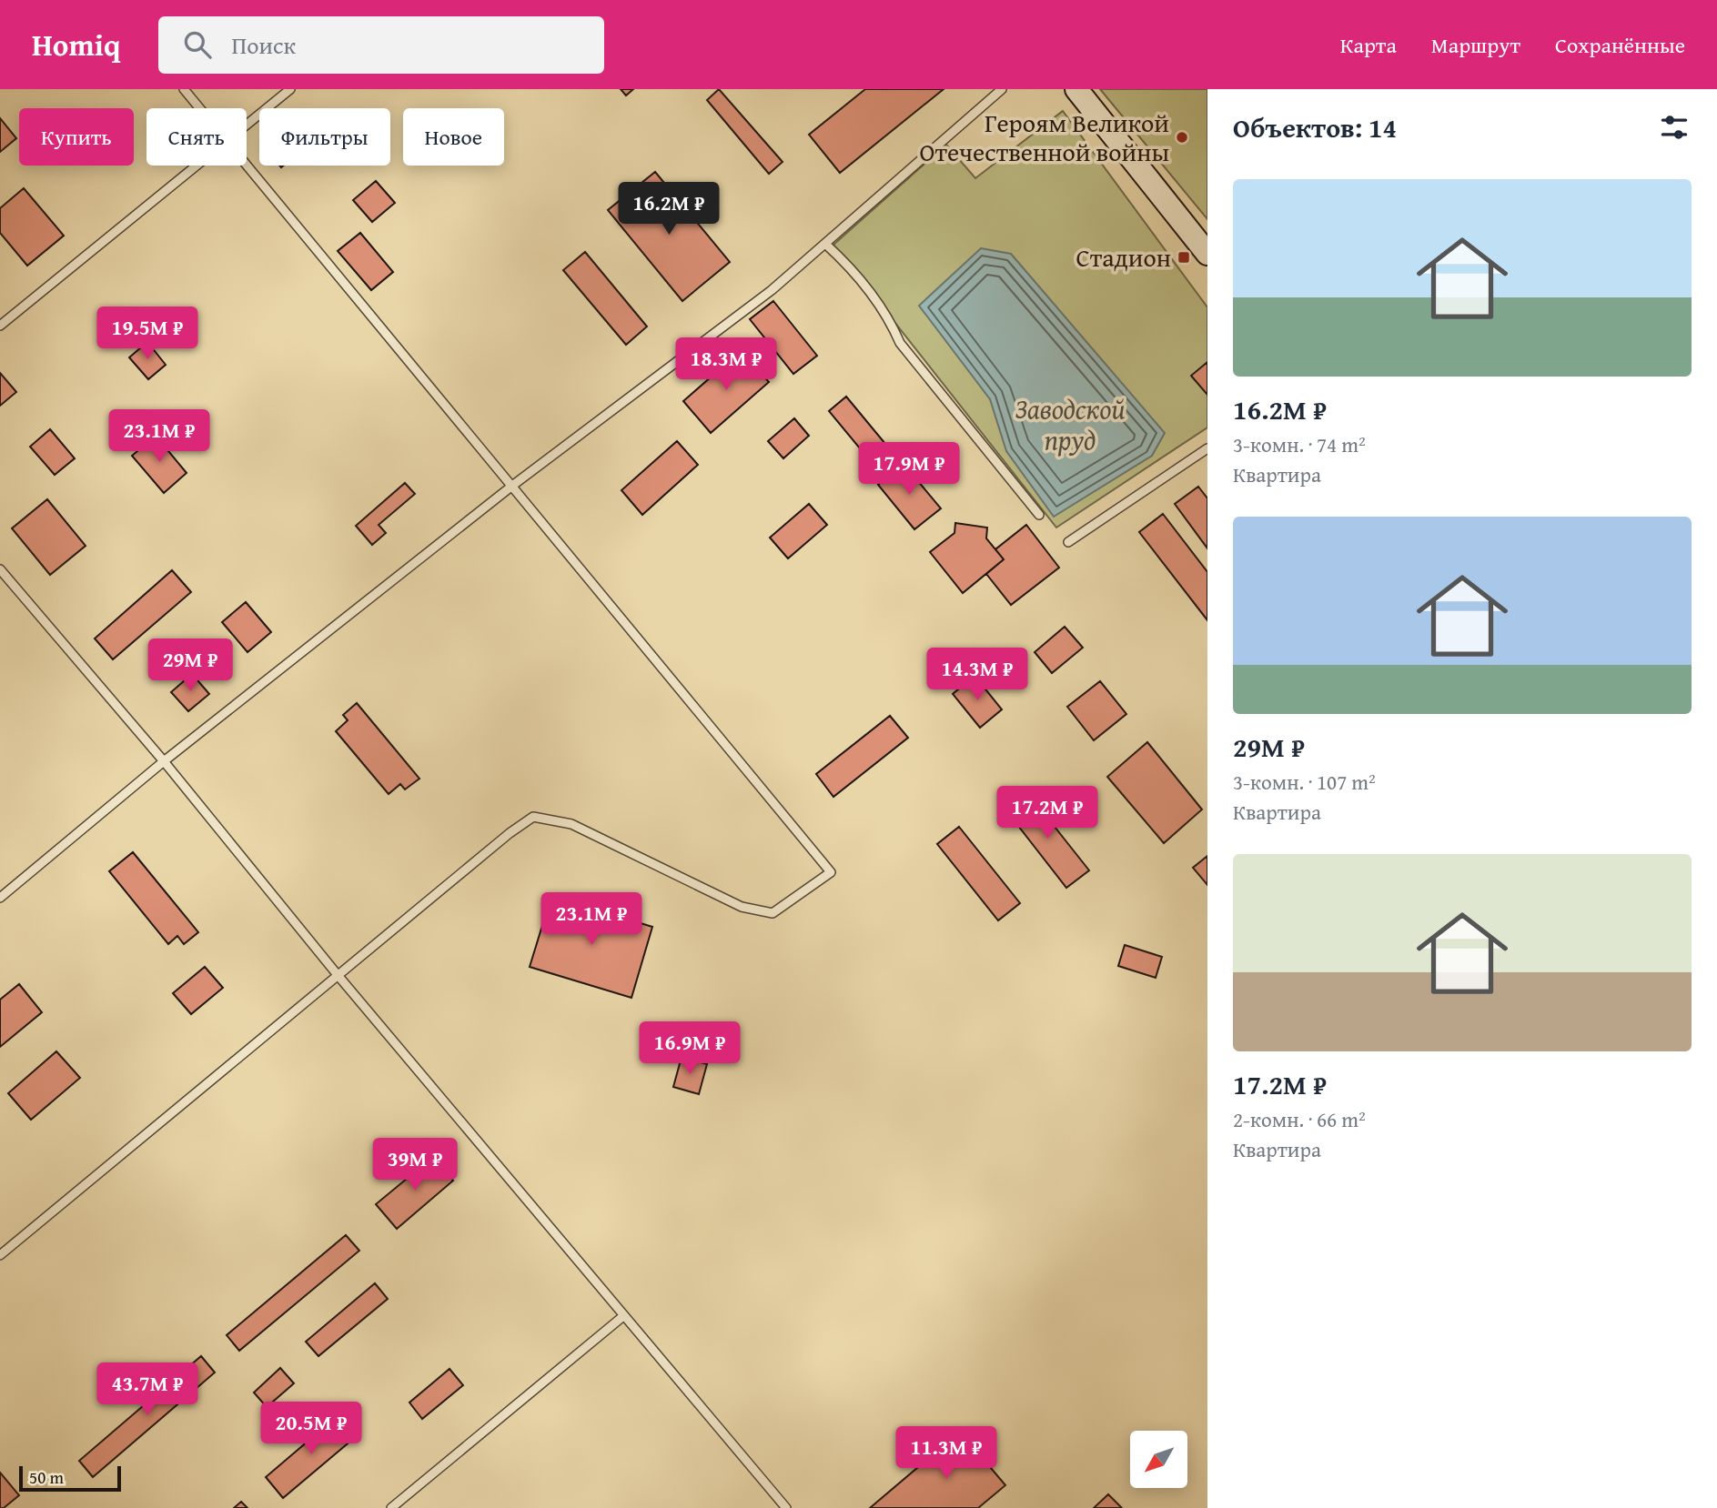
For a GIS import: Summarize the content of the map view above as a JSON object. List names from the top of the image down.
{
  "water": ["Заводской пруд"],
  "places": {
    "other": ["Героям Великой Отечественной войны"],
    "transit": ["Стадион"]
  },
  "scale_bar": "50 m",
  "north": "bottom left",
  "page": {
    "header": "Homiq",
    "search": "Поиск",
    "nav": ["Карта", "Маршрут", "Сохранённые"],
    "heading": "Объектов: 14",
    "chip": [
      "Купить",
      "Снять",
      "Фильтры",
      "Новое"
    ],
    "list": [
      {
        "name": "16.2M ₽",
        "note": "3-комн. · 74 m² · Квартира"
      },
      {
        "name": "29M ₽",
        "note": "3-комн. · 107 m² · Квартира"
      },
      {
        "name": "17.2M ₽",
        "note": "2-комн. · 66 m² · Квартира"
      }
    ],
    "price": [
      "16.2M ₽",
      "19.5M ₽",
      "18.3M ₽",
      "23.1M ₽",
      "17.9M ₽",
      "29M ₽",
      "14.3M ₽",
      "17.2M ₽",
      "23.1M ₽",
      "16.9M ₽",
      "39M ₽",
      "43.7M ₽",
      "20.5M ₽",
      "11.3M ₽"
    ],
    "scale": "50 m"
  }
}
